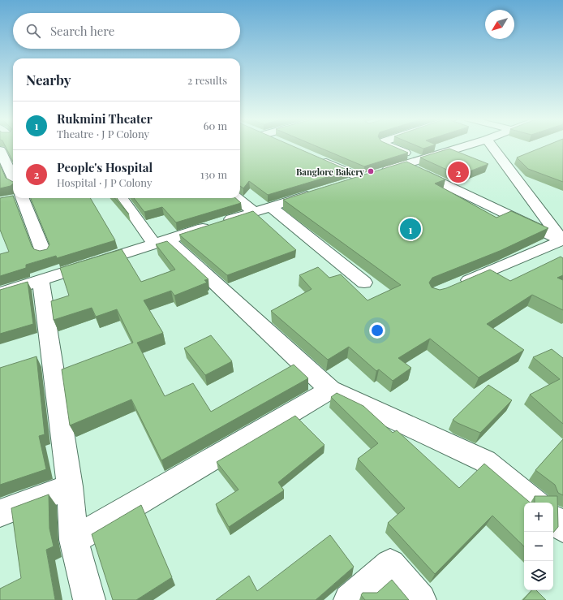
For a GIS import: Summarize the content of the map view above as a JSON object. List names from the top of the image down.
{
  "places": ["Banglore Bakery"],
  "north": "bottom left",
  "page": {
    "search": "Search here",
    "heading": ["Nearby", "2 results"],
    "list": [
      {
        "mark": "1",
        "name": "Rukmini Theater",
        "note": "Theatre · J P Colony",
        "value": "60 m"
      },
      {
        "mark": "2",
        "name": "People's Hospital",
        "note": "Hospital · J P Colony",
        "value": "130 m"
      }
    ],
    "pins": ["2", "1"],
    "map_buttons": ["+", "−"]
  }
}
